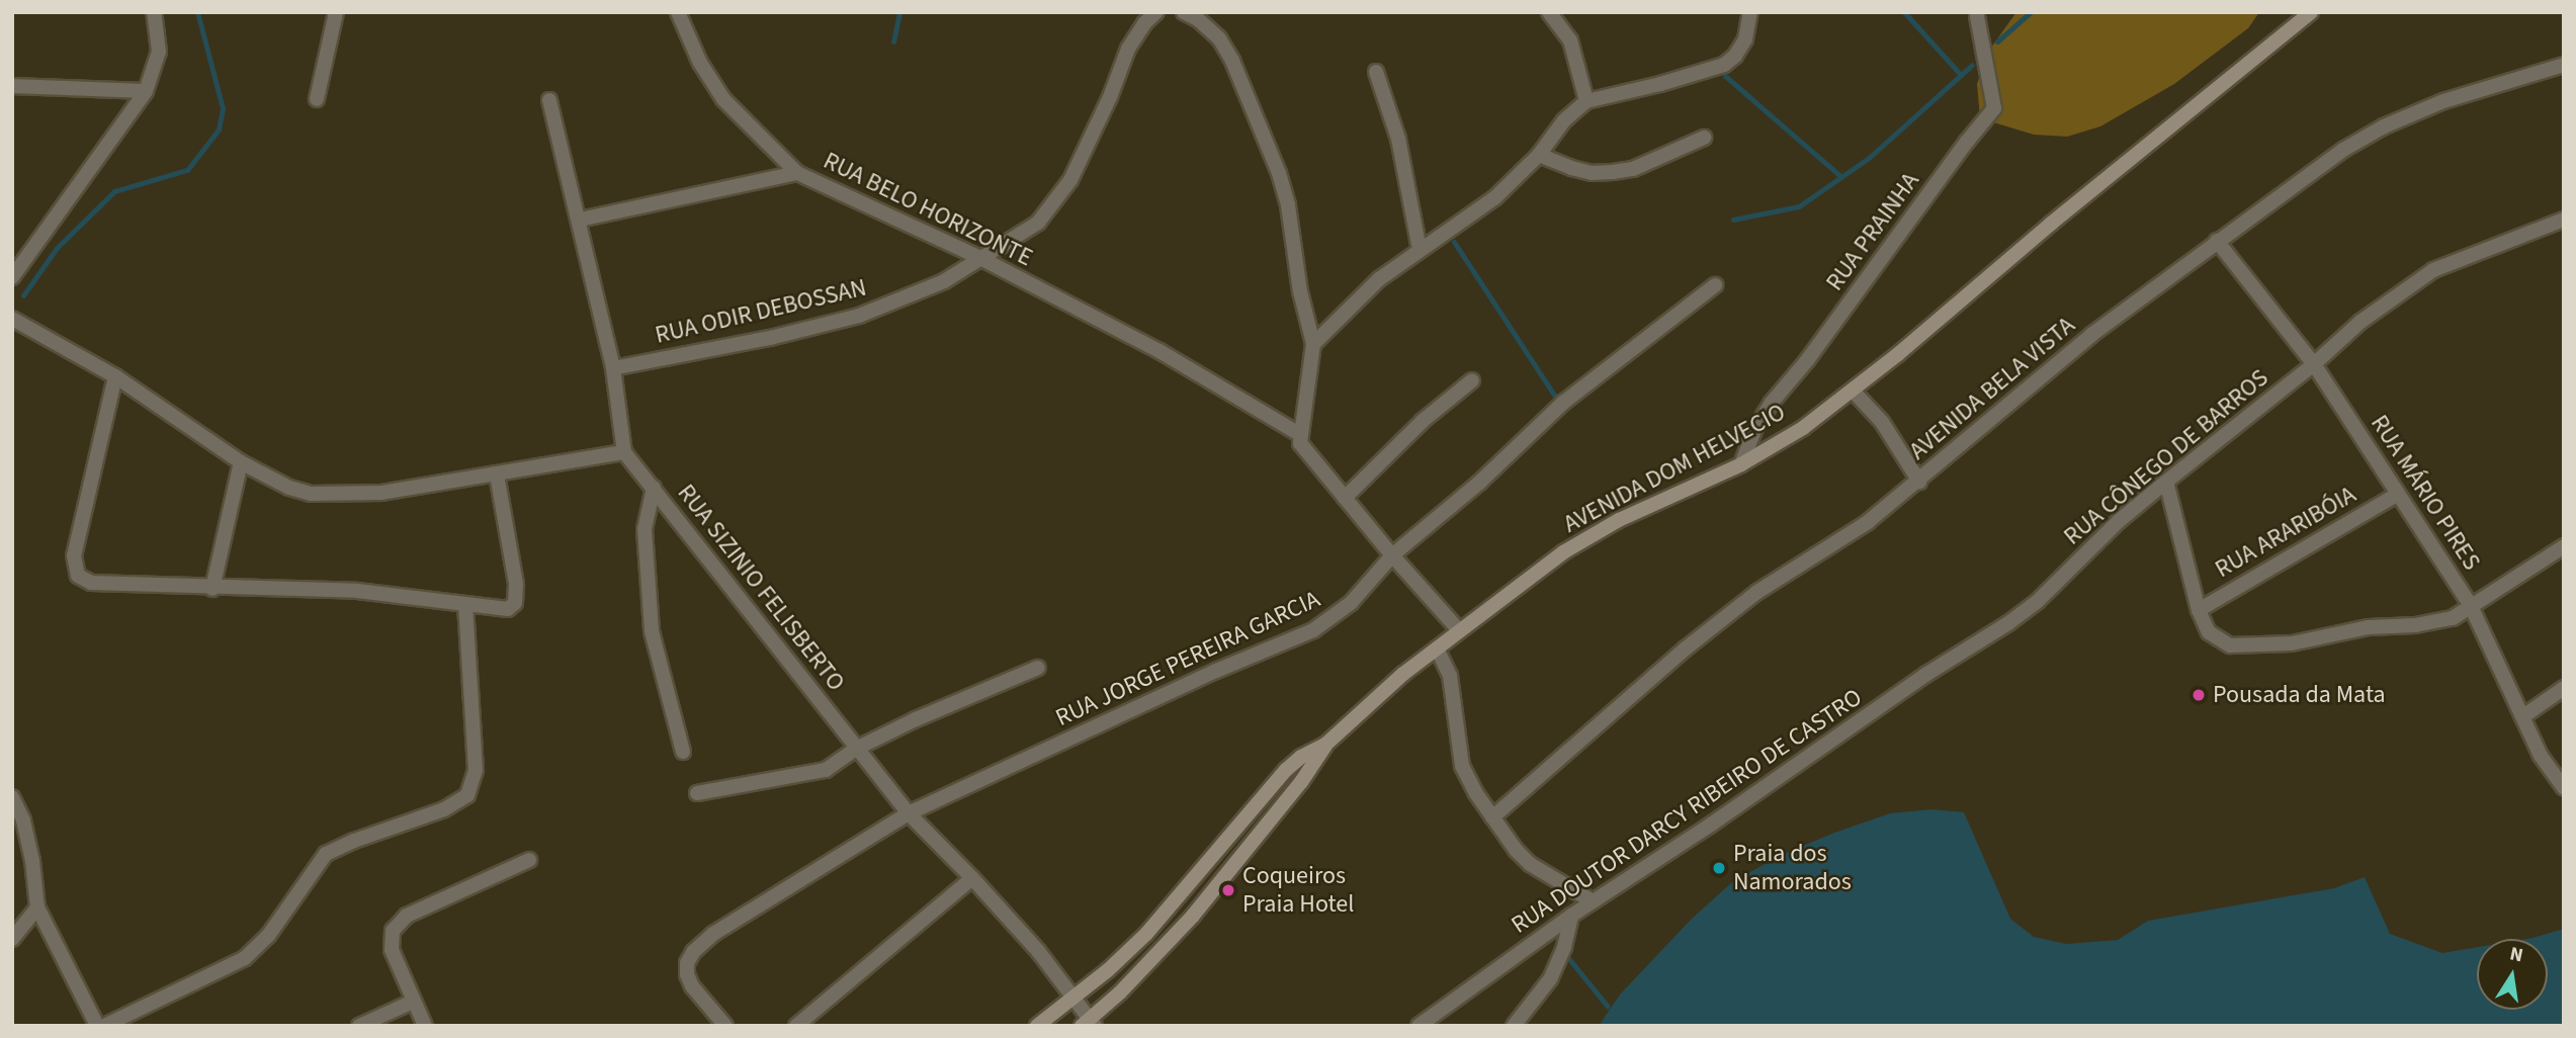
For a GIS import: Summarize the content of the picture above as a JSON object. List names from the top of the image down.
{
  "streets": {
    "street": [
      "RUA BELO HORIZONTE",
      "RUA PRAINHA",
      "RUA ODIR DEBOSSAN",
      "AVENIDA BELA VISTA",
      "RUA CÔNEGO DE BARROS",
      "AVENIDA DOM HELVECIO",
      "RUA MÁRIO PIRES",
      "RUA ARARIBÓIA",
      "RUA SIZINIO FELISBERTO",
      "RUA JORGE PEREIRA GARCIA",
      "RUA DOUTOR DARCY RIBEIRO DE CASTRO"
    ]
  },
  "crossings": [
    ["RUA BELO HORIZONTE", "RUA ODIR DEBOSSAN"],
    ["RUA PRAINHA", "AVENIDA DOM HELVECIO"],
    ["AVENIDA BELA VISTA", "RUA MÁRIO PIRES"],
    ["RUA CÔNEGO DE BARROS", "RUA MÁRIO PIRES"],
    ["RUA CÔNEGO DE BARROS", "RUA DOUTOR DARCY RIBEIRO DE CASTRO"],
    ["RUA MÁRIO PIRES", "RUA ARARIBÓIA"],
    ["RUA SIZINIO FELISBERTO", "RUA JORGE PEREIRA GARCIA"]
  ],
  "places": ["Pousada da Mata", "Praia dos Namorados", "Coqueiros Praia Hotel"],
  "north": "top"
}
